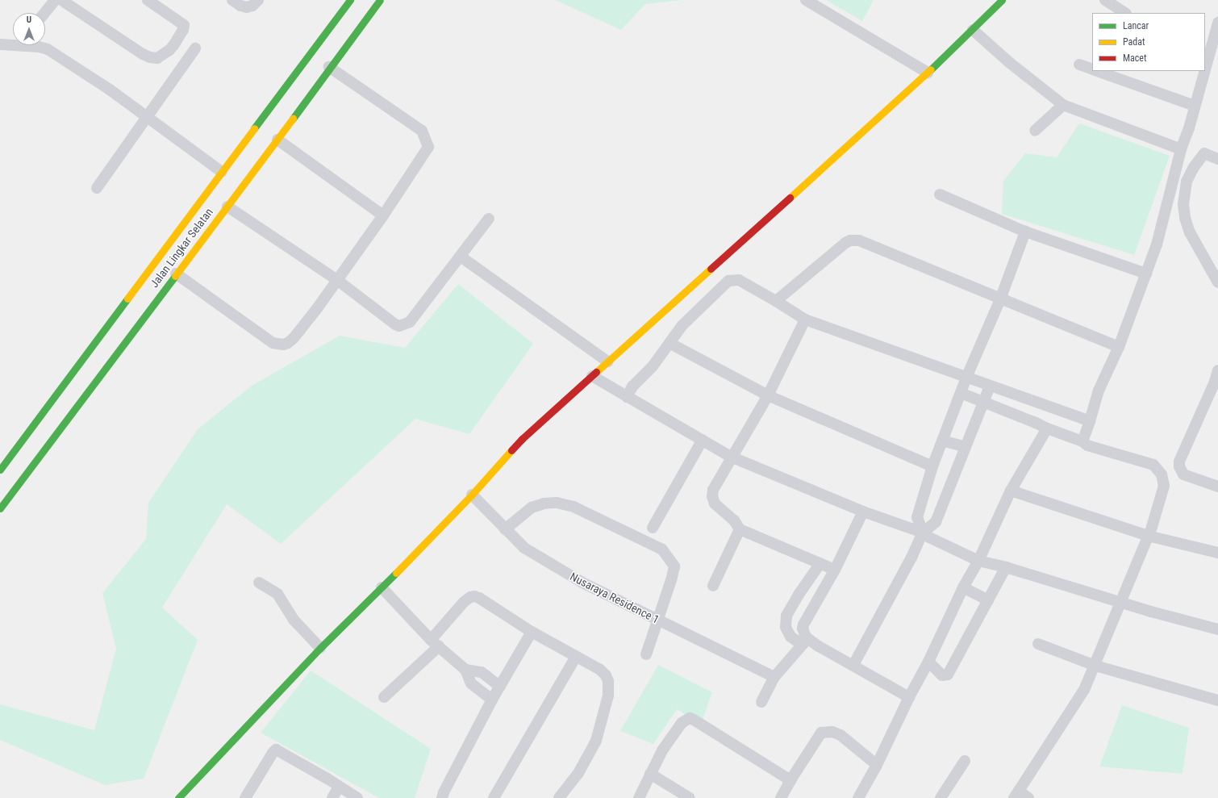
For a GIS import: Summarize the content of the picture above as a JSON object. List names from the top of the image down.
{
  "streets": {
    "main road": ["Jalan Lingkar Selatan"],
    "street": ["Nusaraya Residence 1"]
  },
  "legend": ["Lancar", "Padat", "Macet"],
  "north": "top"
}
